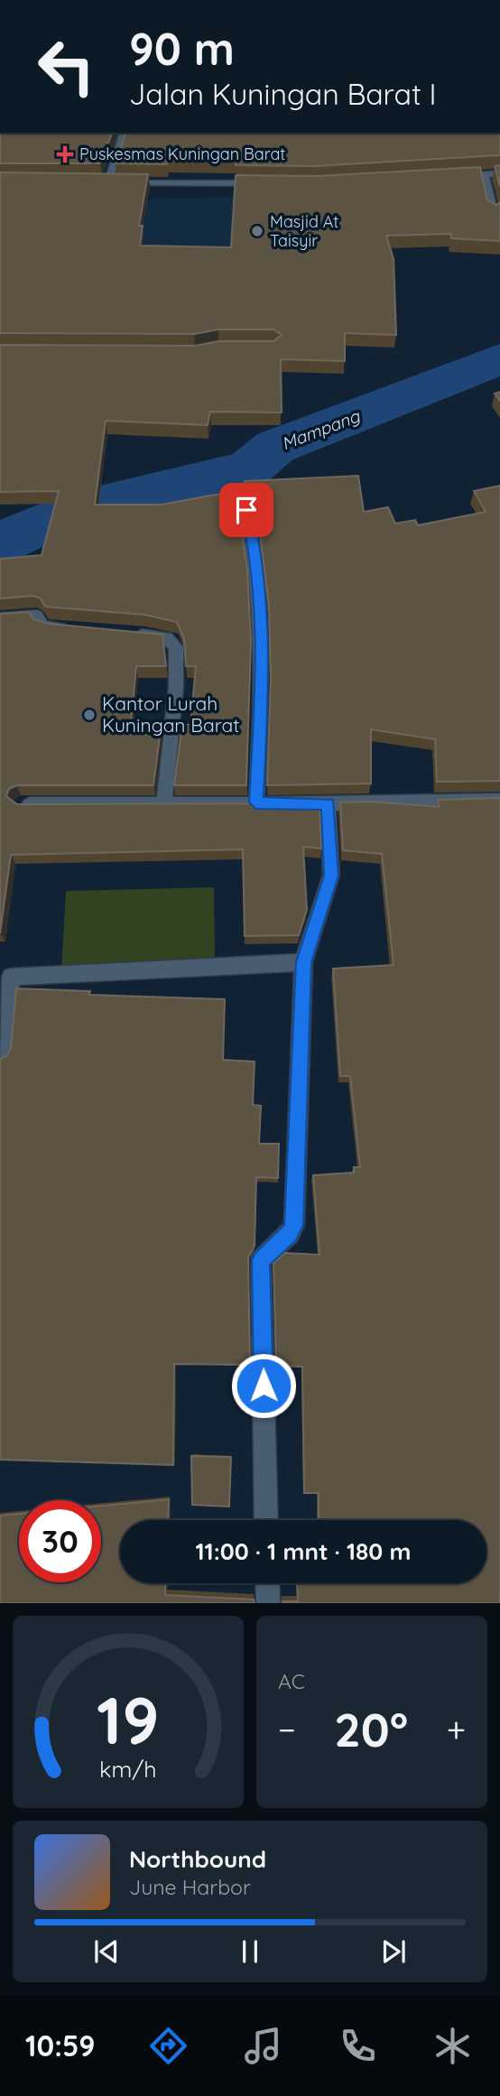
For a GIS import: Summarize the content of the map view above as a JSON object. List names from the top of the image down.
{
  "water": ["Mampang"],
  "places": {
    "health": ["Puskesmas Kuningan Barat"],
    "other": ["Masjid At Taisyir", "Kantor Lurah Kuningan Barat"]
  },
  "page": {
    "turn": ["90 m", "Jalan Kuningan Barat I"],
    "limit": "30",
    "trip": "11:00 · 1 mnt · 180 m",
    "tile": "AC",
    "heat": ["−", "20°", "+"],
    "song": ["Northbound", "June Harbor"],
    "tabs": "10:59",
    "gauge": ["19", "km/h"]
  }
}
